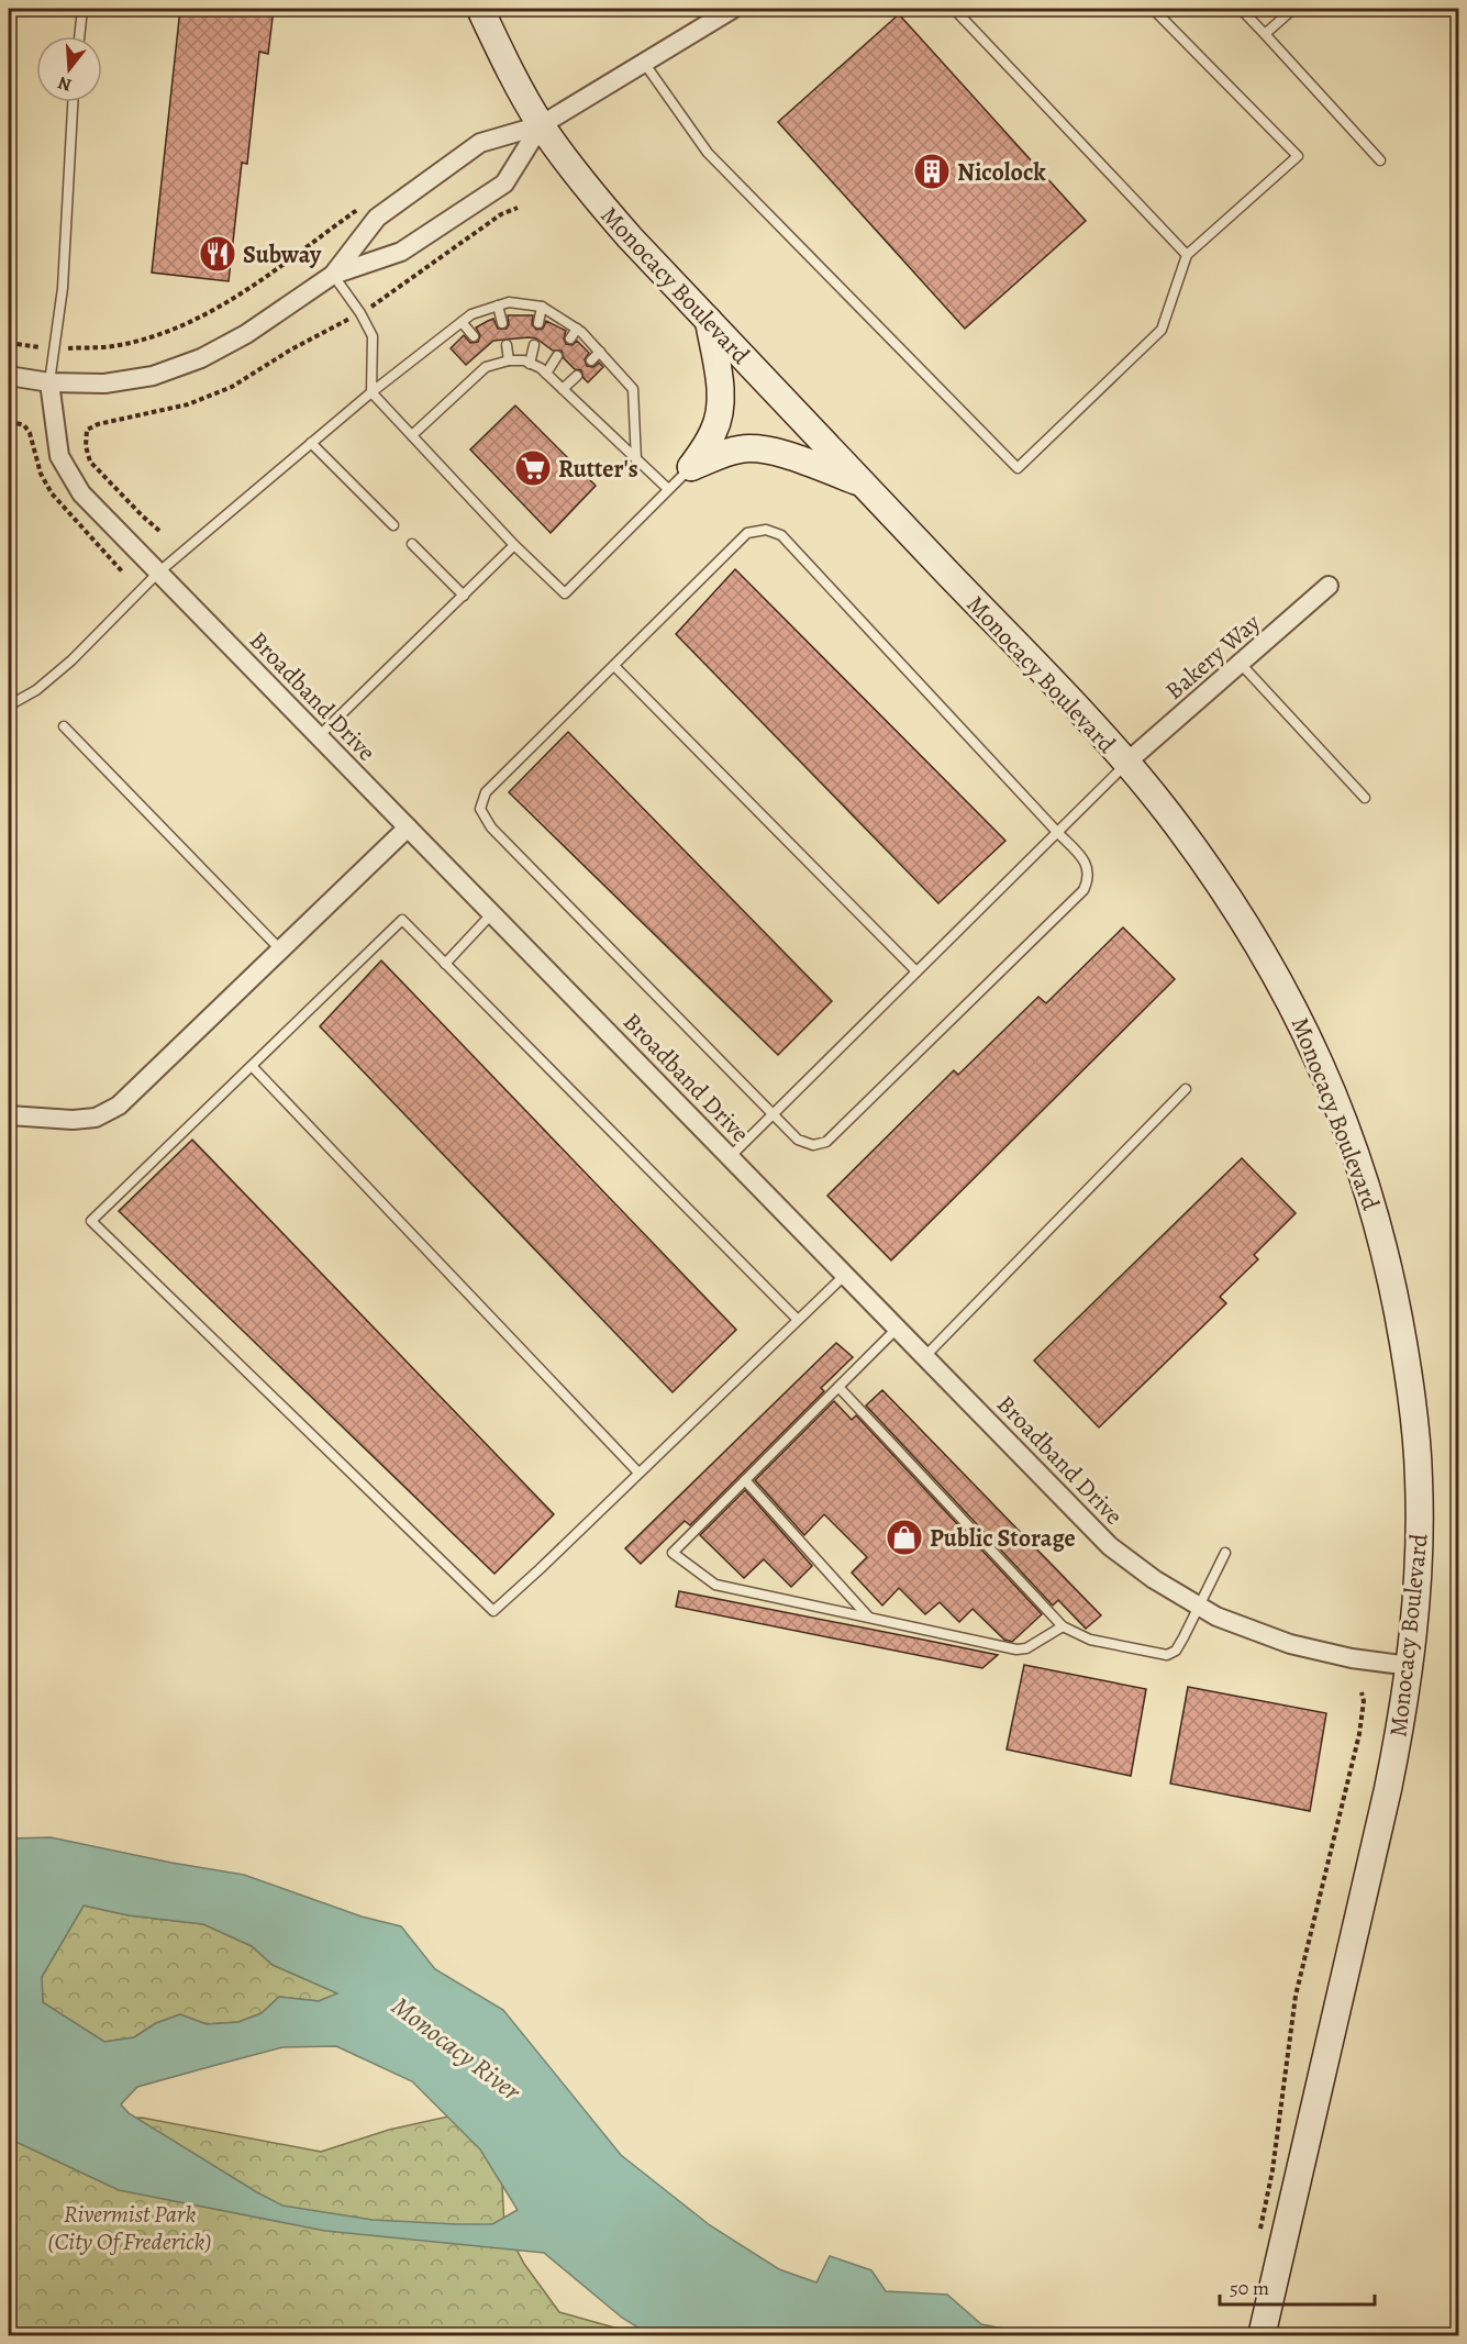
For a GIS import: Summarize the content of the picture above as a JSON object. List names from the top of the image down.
{
  "streets": {
    "main road": ["Monocacy Boulevard"],
    "street": ["Bakery Way", "Broadband Drive"]
  },
  "crossings": [
    ["Monocacy Boulevard", "Bakery Way"],
    ["Monocacy Boulevard", "Broadband Drive"]
  ],
  "water": ["Monocacy River"],
  "parks": ["Rivermist Park (City Of Frederick)"],
  "places": {
    "building": ["Nicolock"],
    "restaurant": ["Subway"],
    "supermarket": ["Rutter's"],
    "shop": ["Public Storage"]
  },
  "scale_bar": "50 m",
  "north": "bottom"
}
